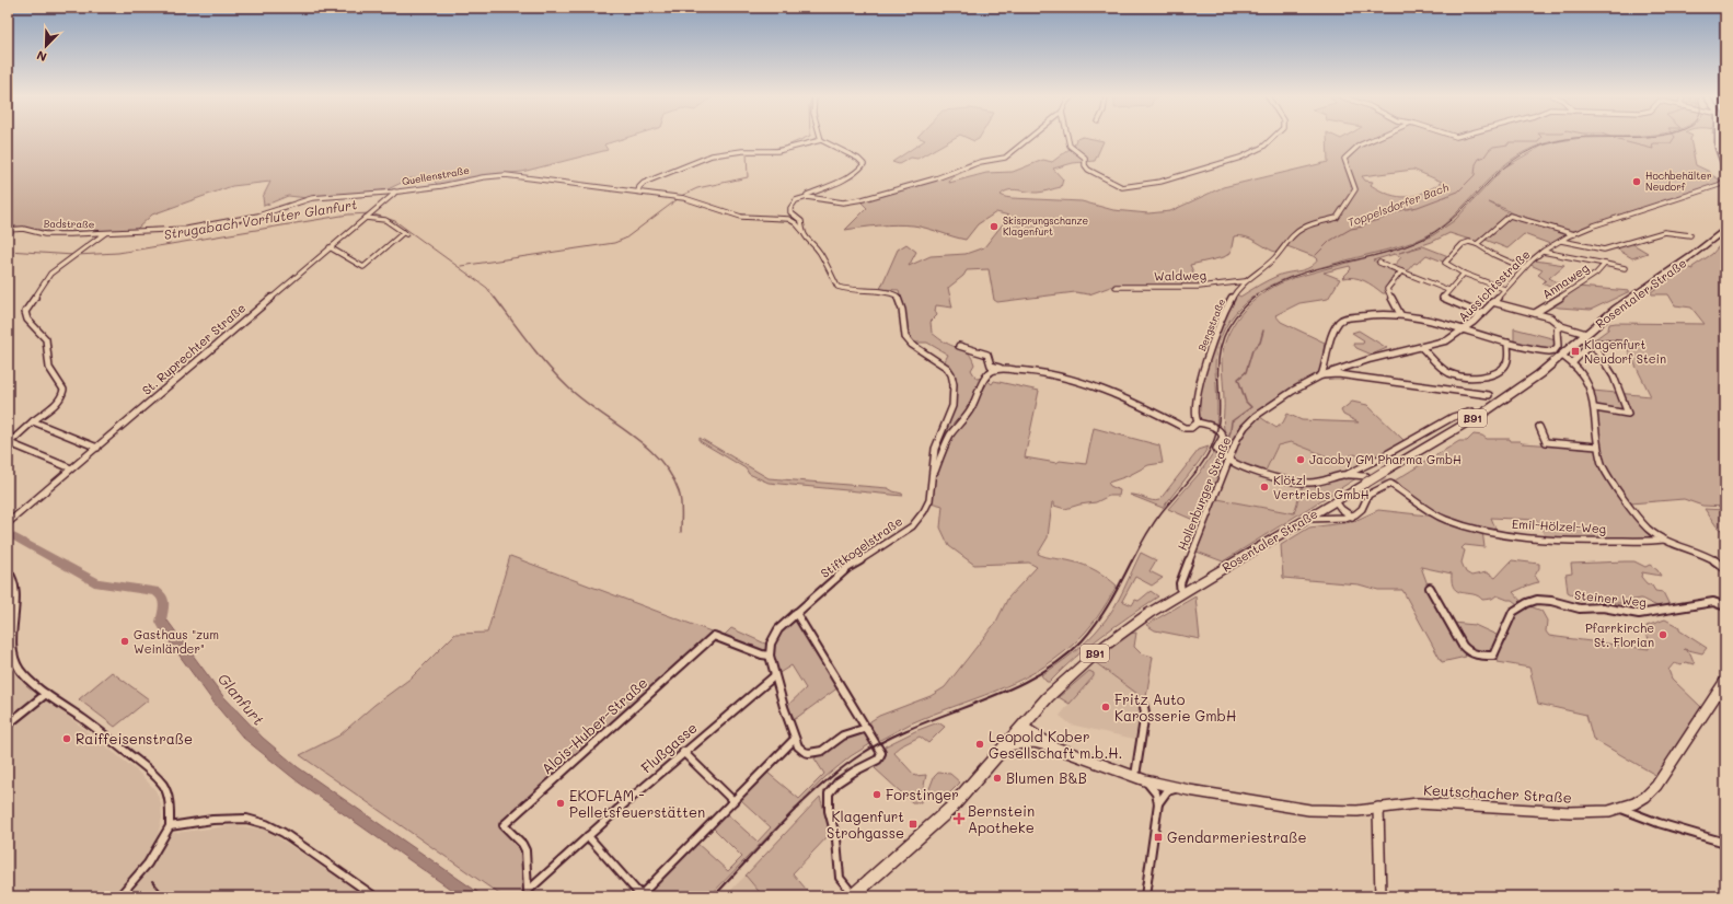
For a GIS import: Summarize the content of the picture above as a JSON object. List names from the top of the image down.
{
  "streets": {
    "main road": ["Rosentaler Straße", "B91", "Keutschacher Straße"],
    "street": [
      "Quellenstraße",
      "Badstraße",
      "Waldweg",
      "Annaweg",
      "Aussichtsstraße",
      "Bergstraße",
      "St. Ruprechter Straße",
      "Hollenburger Straße",
      "Emil-Hölzel-Weg",
      "Stiftkogelstraße",
      "Steiner Weg",
      "Alois-Huber-Straße",
      "Flußgasse"
    ]
  },
  "crossings": [
    ["Quellenstraße", "Badstraße"],
    ["Quellenstraße", "St. Ruprechter Straße"],
    ["Quellenstraße", "Stiftkogelstraße"],
    ["Waldweg", "Bergstraße"],
    ["Annaweg", "Aussichtsstraße"],
    ["Annaweg", "Rosentaler Straße"],
    ["Aussichtsstraße", "Hollenburger Straße"],
    ["Rosentaler Straße", "Hollenburger Straße"],
    ["Stiftkogelstraße", "Alois-Huber-Straße"],
    ["Alois-Huber-Straße", "Flußgasse"]
  ],
  "water": ["Toppelsdorfer Bach", "Strugabach Vorfluter Glanfurt", "Glanfurt"],
  "places": {
    "other": [
      "Hochbehälter Neudorf",
      "Skisprungschanze Klagenfurt",
      "Jacoby GM Pharma GmbH",
      "Klötzl Vertriebs GmbH",
      "Pfarrkirche St. Florian",
      "Gasthaus \"zum Weinländer\"",
      "Fritz Auto Karosserie GmbH",
      "Raiffeisenstraße",
      "Leopold Kober Gesellschaft m.b.H.",
      "Blumen B&B",
      "Forstinger",
      "EKOFLAM - Pelletsfeuerstätten"
    ],
    "transit": ["Klagenfurt Neudorf Stein", "Klagenfurt Strohgasse", "Gendarmeriestraße"],
    "health": ["Bernstein Apotheke"]
  },
  "north": "bottom left"
}
